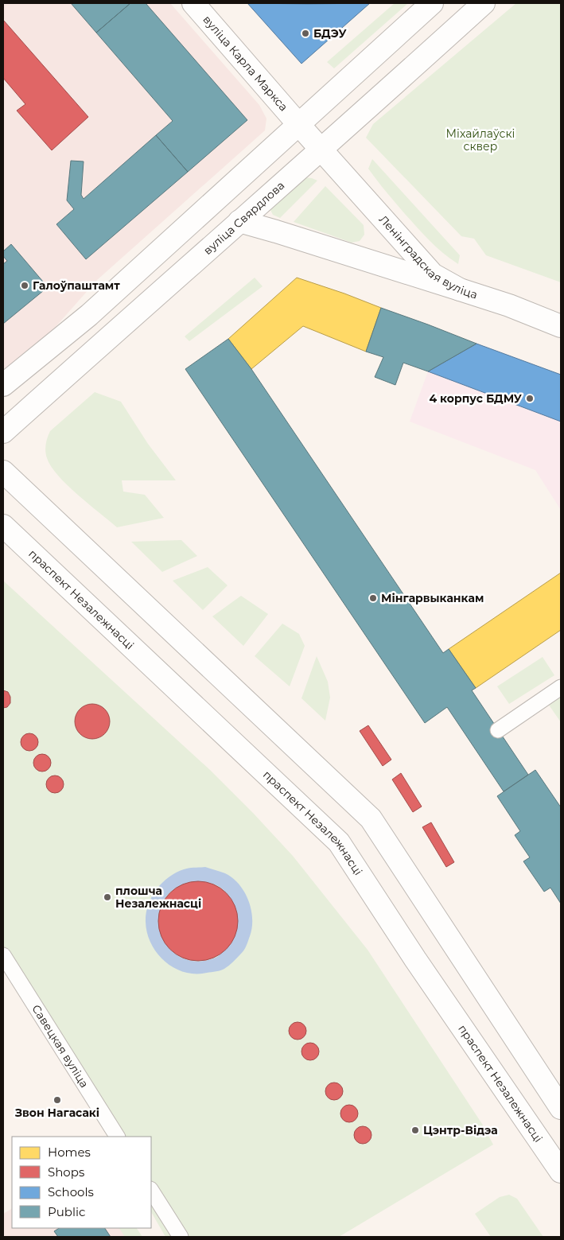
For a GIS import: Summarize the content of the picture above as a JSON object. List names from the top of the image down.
{
  "streets": {
    "main road": [
      "вуліца Карла Маркса",
      "вуліца Свярдлова",
      "Ленінградская вуліца",
      "праспект Незалежнасці"
    ],
    "street": ["Савецкая вуліца"]
  },
  "crossings": [
    ["вуліца Карла Маркса", "вуліца Свярдлова"],
    ["вуліца Карла Маркса", "Ленінградская вуліца"],
    ["вуліца Свярдлова", "Ленінградская вуліца"]
  ],
  "parks": ["Міхайлаўскі сквер"],
  "places": [
    "БДЭУ",
    "Галоўпаштамт",
    "4 корпус БДМУ",
    "Мінгарвыканкам",
    "плошча Незалежнасці",
    "Звон Нагасакі",
    "Цэнтр-Відэа"
  ],
  "legend": [
    "Homes",
    "Shops",
    "Schools",
    "Public"
  ]
}
